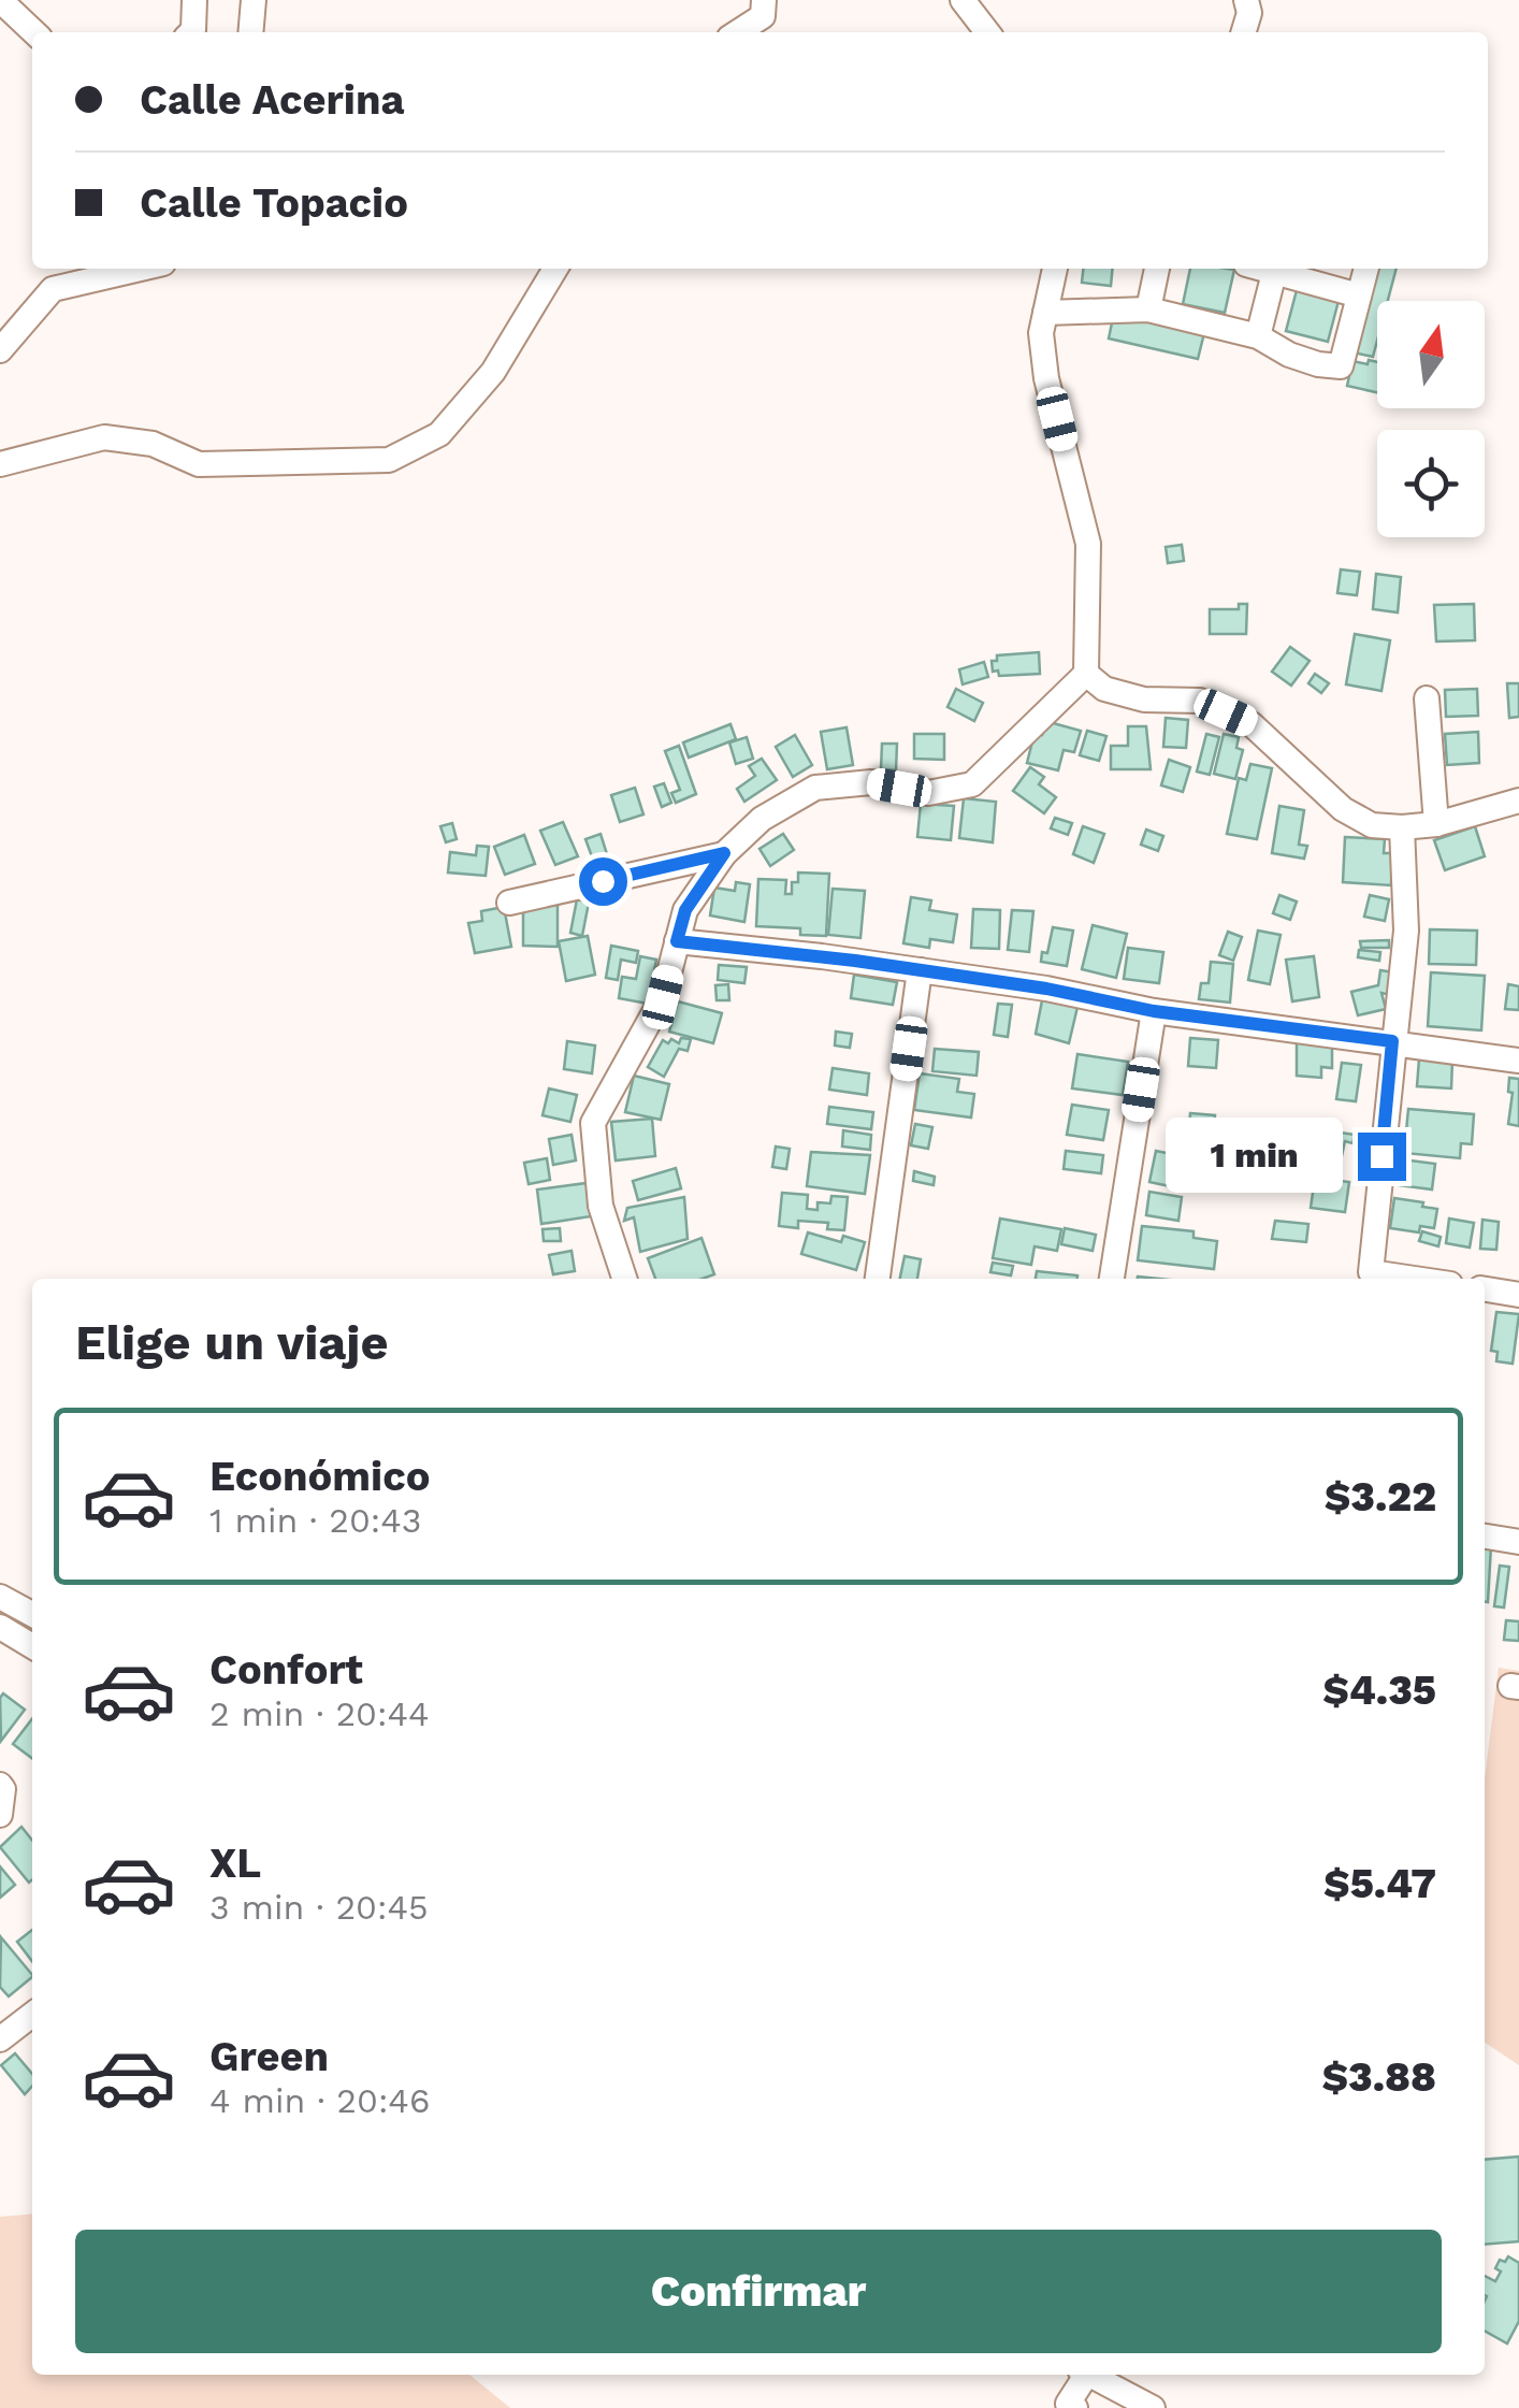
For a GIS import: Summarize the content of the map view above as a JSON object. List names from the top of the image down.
{
  "north": "top",
  "page": {
    "banner": ["Calle Acerina", "Calle Topacio"],
    "bubble": "1 min",
    "heading": "Elige un viaje",
    "list": [
      {
        "name": "Económico",
        "note": "1 min · 20:43",
        "value": "$3.22"
      },
      {
        "name": "Confort",
        "note": "2 min · 20:44",
        "value": "$4.35"
      },
      {
        "name": "XL",
        "note": "3 min · 20:45",
        "value": "$5.47"
      },
      {
        "name": "Green",
        "note": "4 min · 20:46",
        "value": "$3.88"
      }
    ],
    "buttons": "Confirmar"
  }
}
